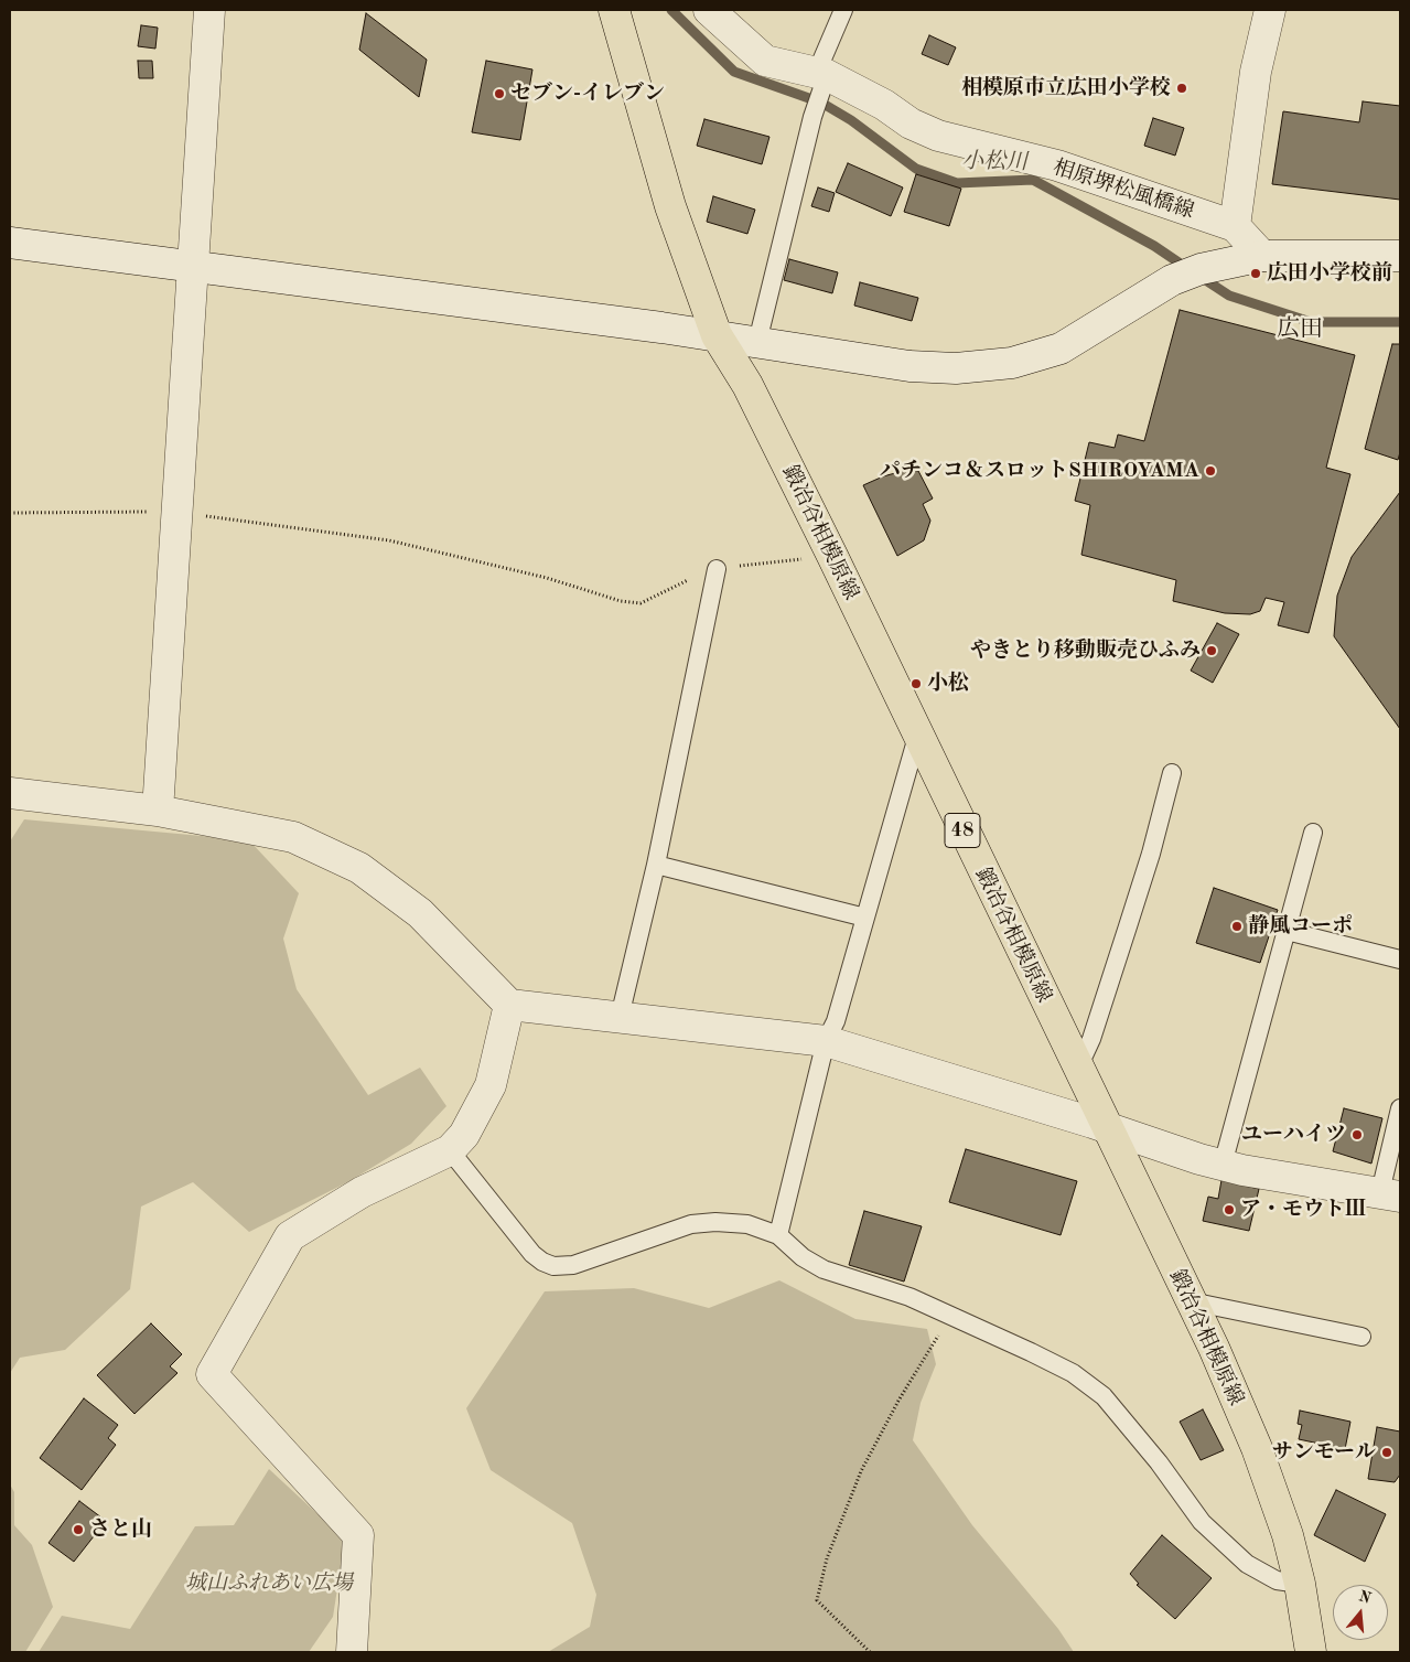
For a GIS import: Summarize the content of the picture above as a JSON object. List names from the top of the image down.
{
  "streets": {
    "main road": ["鍛冶谷相模原線", "48"],
    "street": ["相原堺松風橋線"]
  },
  "districts": ["広田"],
  "water": ["小松川"],
  "parks": ["城山ふれあい広場"],
  "places": [
    "相模原市立広田小学校",
    "セブン-イレブン",
    "広田小学校前",
    "パチンコ＆スロットSHIROYAMA",
    "やきとり移動販売ひふみ",
    "小松",
    "静風コーポ",
    "ユーハイツ",
    "ア・モウトⅢ",
    "サンモール",
    "さと山"
  ],
  "north": "top"
}
